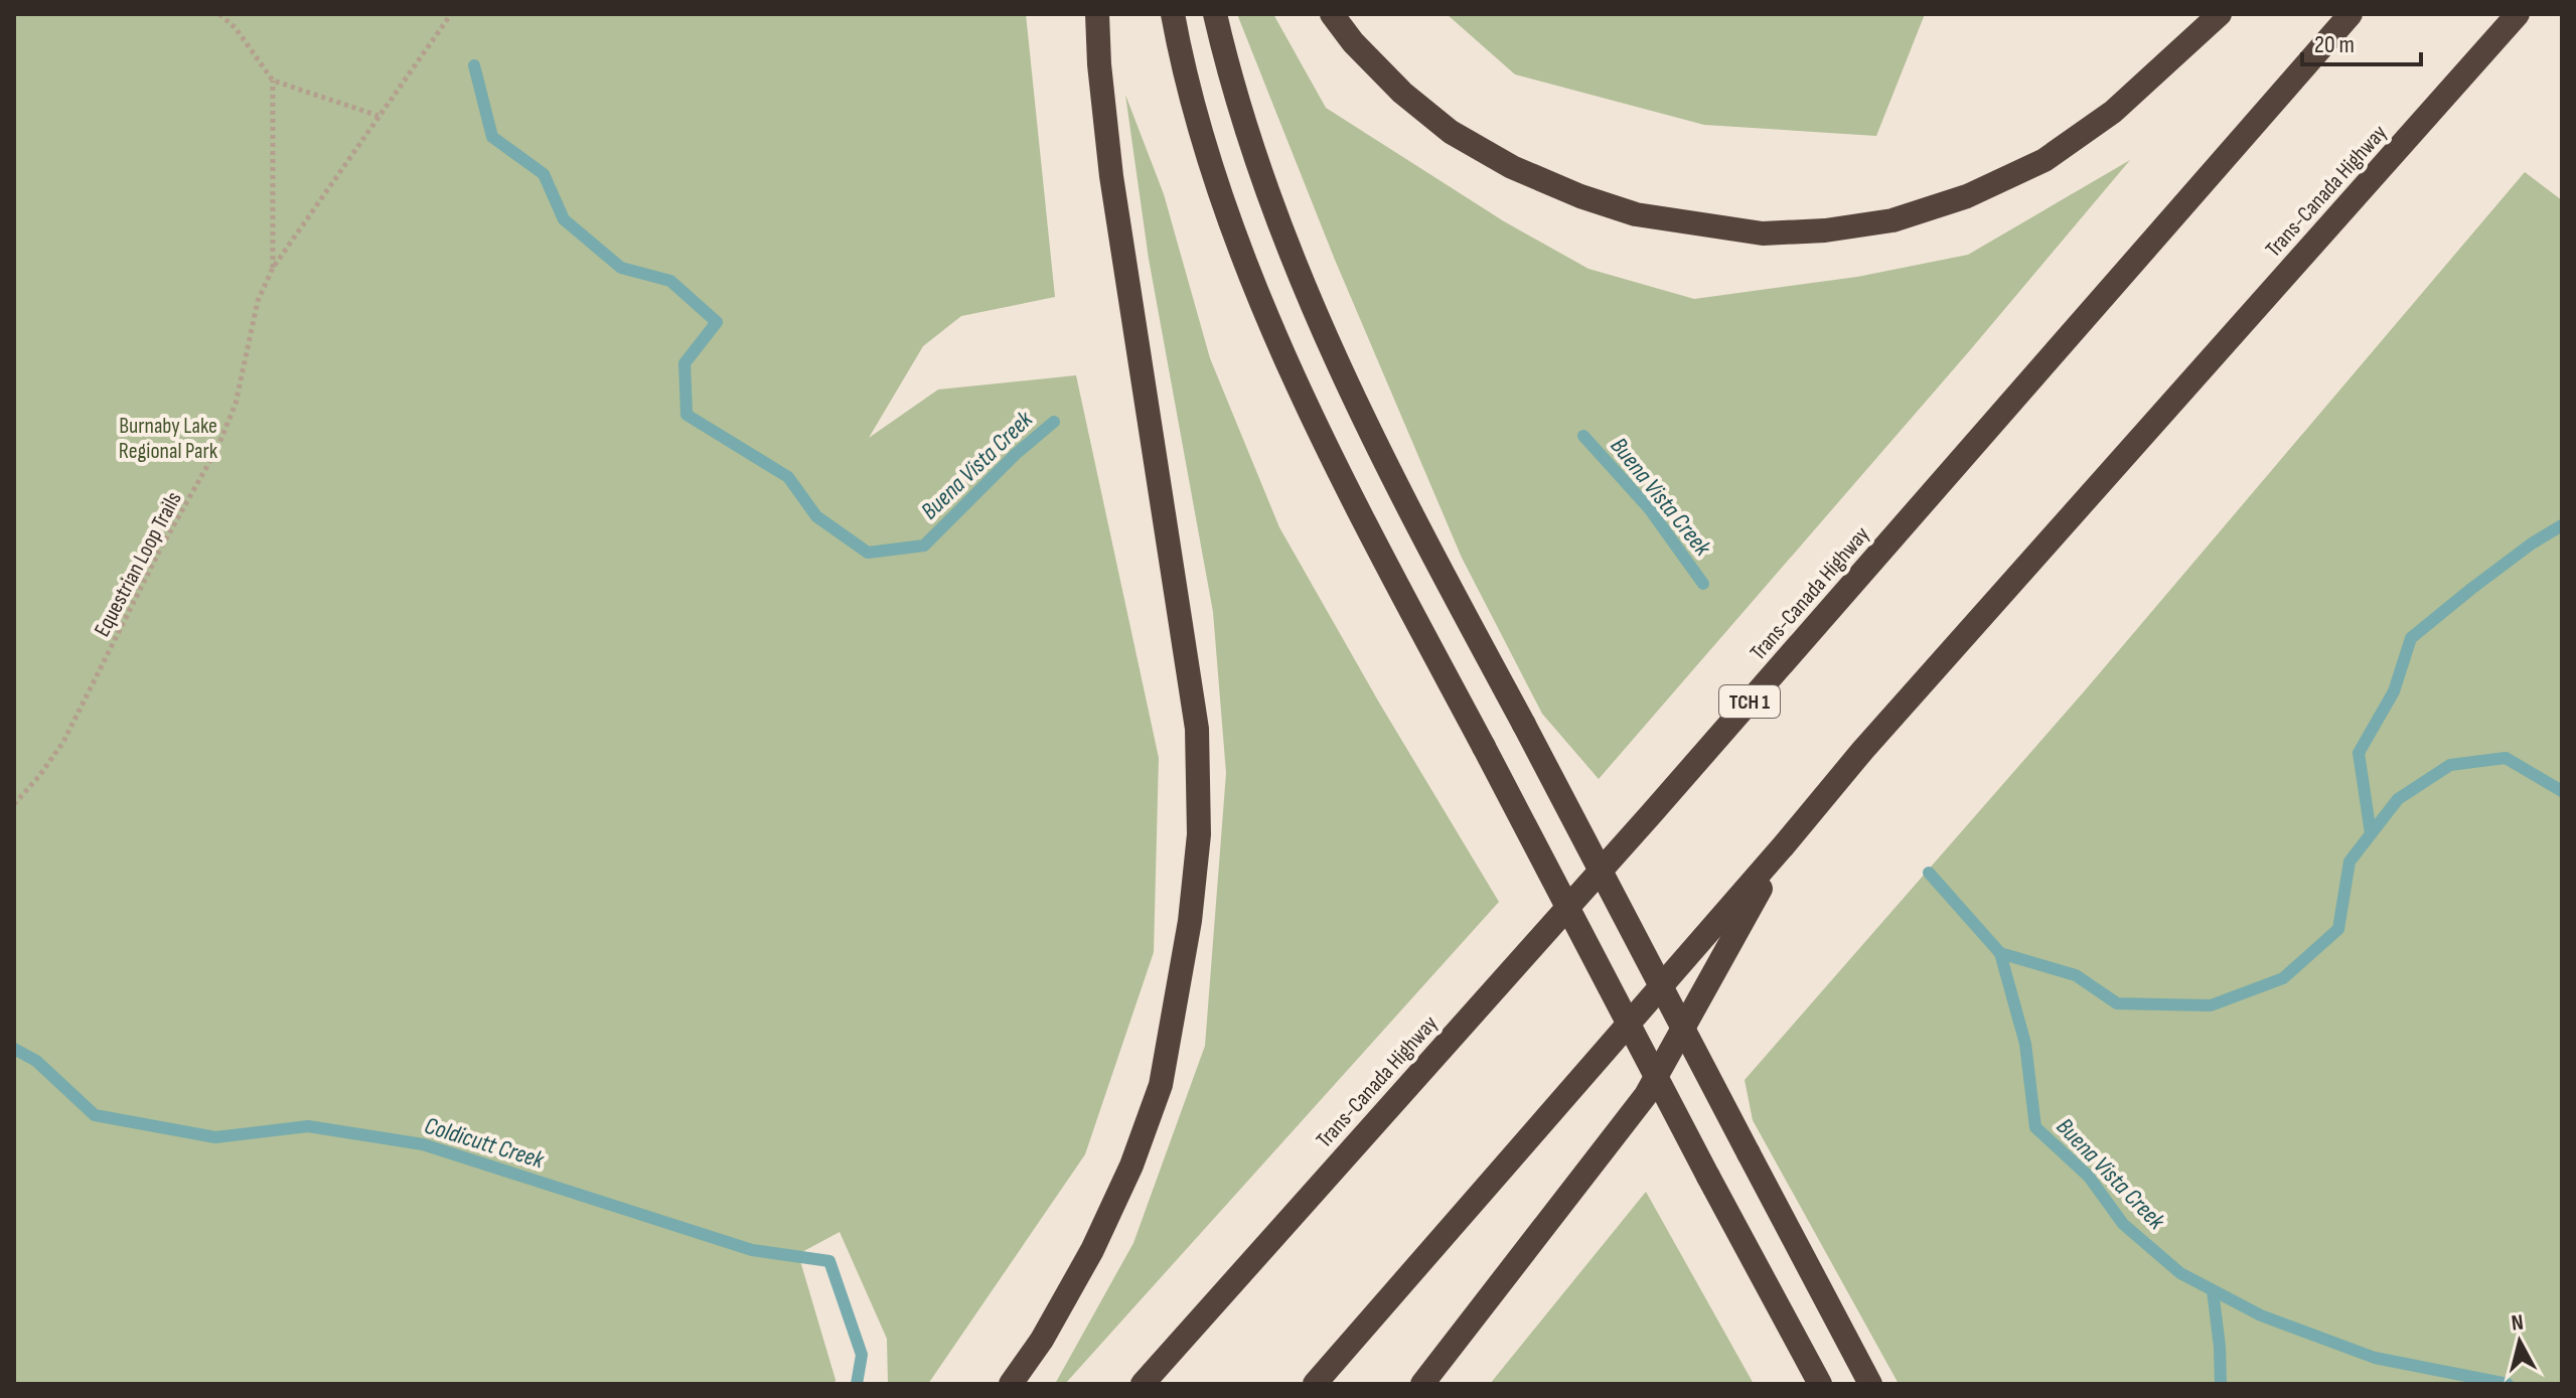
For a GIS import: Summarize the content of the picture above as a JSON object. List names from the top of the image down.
{
  "streets": {
    "highway": ["Trans-Canada Highway", "TCH 1"],
    "path": ["Equestrian Loop Trails"]
  },
  "water": ["Buena Vista Creek", "Coldicutt Creek"],
  "parks": ["Burnaby Lake Regional Park"],
  "scale_bar": "20 m",
  "north": "top"
}
